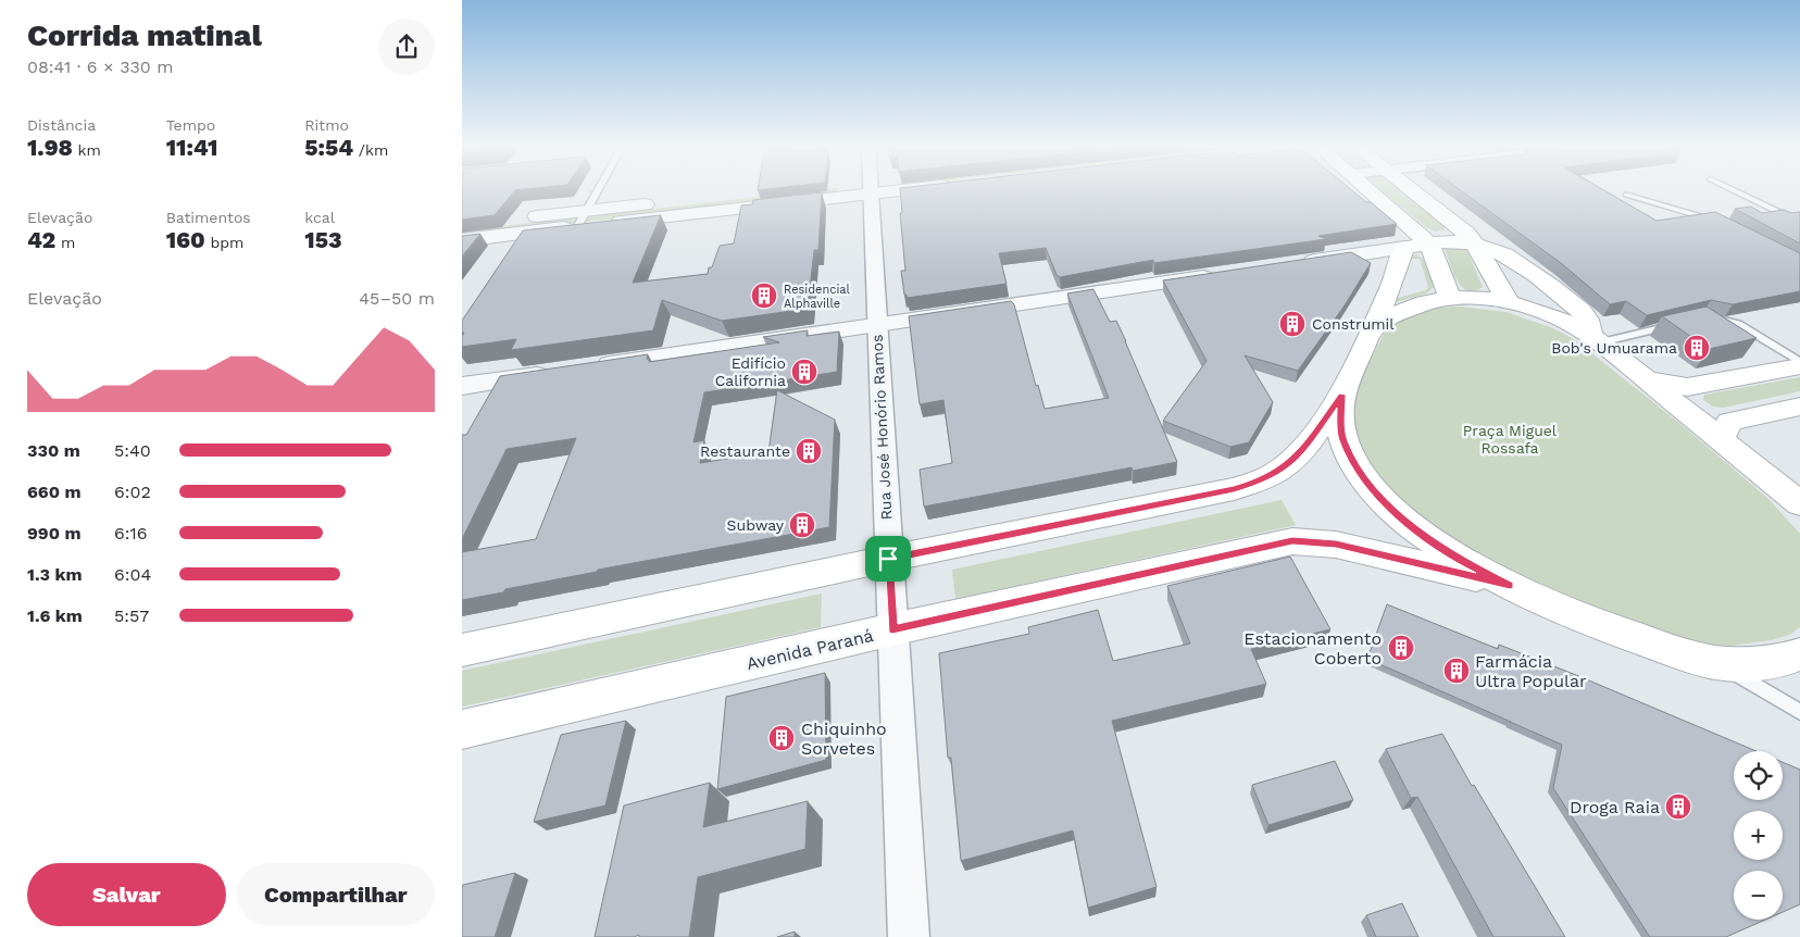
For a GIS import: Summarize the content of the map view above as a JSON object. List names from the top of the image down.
{
  "streets": {
    "main road": ["Avenida Paraná"],
    "street": ["Rua José Honório Ramos"]
  },
  "crossings": [
    ["Rua José Honório Ramos", "Avenida Paraná"]
  ],
  "parks": ["Praça Miguel Rossafa"],
  "places": {
    "building": [
      "Residencial Alphaville",
      "Construmil",
      "Bob's Umuarama",
      "Edifício California",
      "Restaurante",
      "Subway",
      "Estacionamento Coberto",
      "Farmácia Ultra Popular",
      "Chiquinho Sorvetes",
      "Droga Raia"
    ]
  },
  "page": {
    "heading": ["Corrida matinal", "08:41 · 6 × 330 m"],
    "stats": [
      ["Distância", "1.98 km"],
      ["Tempo", "11:41"],
      ["Ritmo", "5:54 /km"],
      ["Elevação", "42 m"],
      ["Batimentos", "160 bpm"],
      ["kcal", "153"]
    ],
    "chart": ["Elevação", "45–50 m"],
    "list": [
      {
        "name": "330 m",
        "note": "5:40"
      },
      {
        "name": "660 m",
        "note": "6:02"
      },
      {
        "name": "990 m",
        "note": "6:16"
      },
      {
        "name": "1.3 km",
        "note": "6:04"
      },
      {
        "name": "1.6 km",
        "note": "5:57"
      }
    ],
    "map_buttons": ["+", "−"],
    "buttons": ["Salvar", "Compartilhar"]
  }
}
